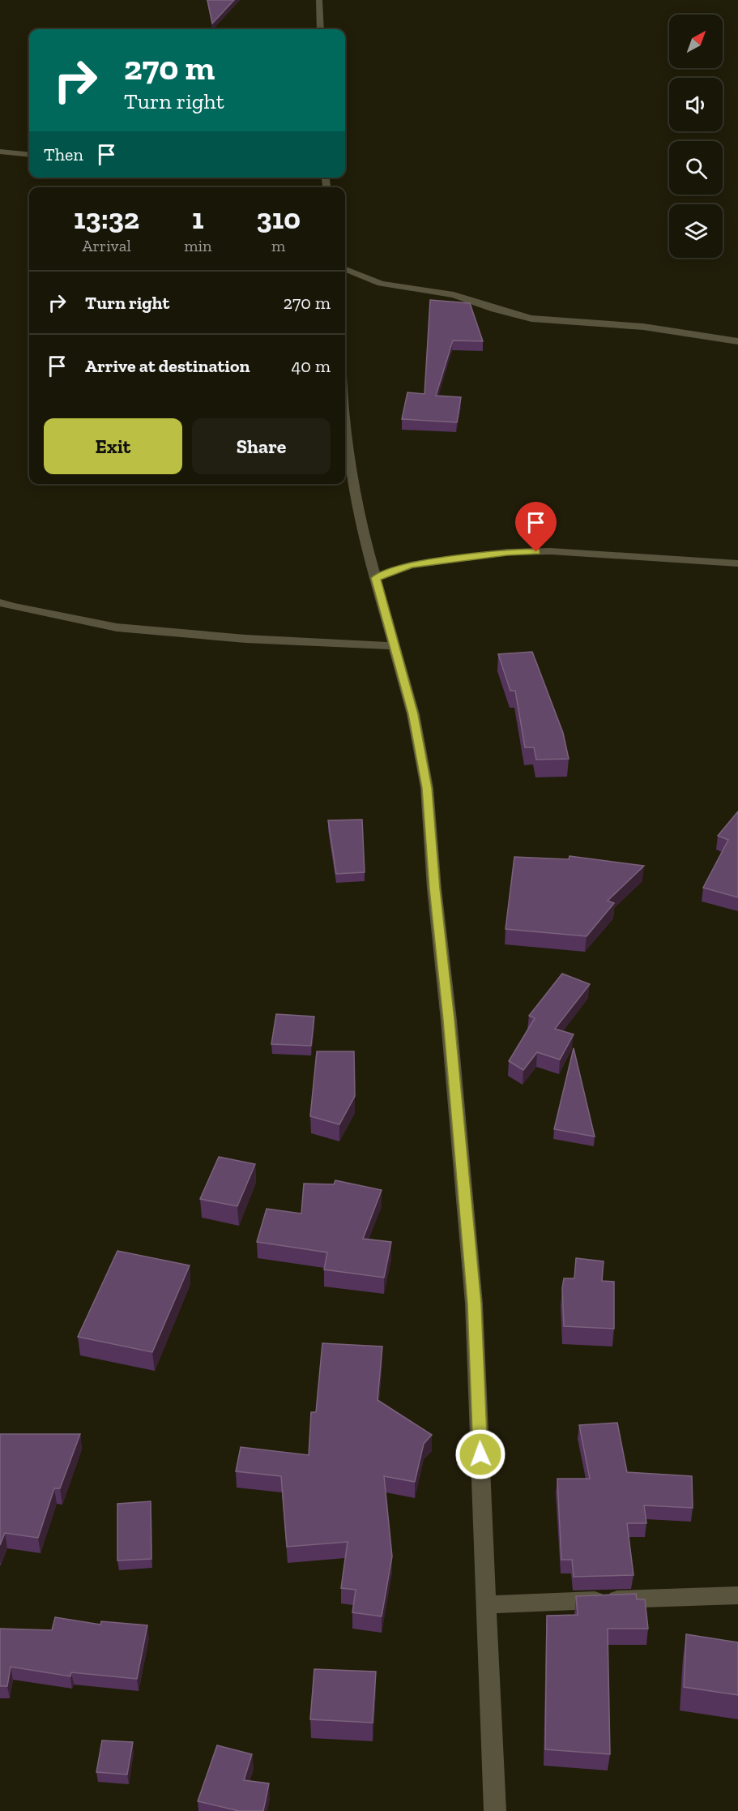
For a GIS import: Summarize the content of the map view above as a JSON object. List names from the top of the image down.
{
  "north": "top right",
  "page": {
    "turn": ["270 m", "Turn right"],
    "then": "Then",
    "eta": [
      "13:32",
      "Arrival",
      "1",
      "min",
      "310",
      "m"
    ],
    "list": [
      {
        "name": "Turn right",
        "value": "270 m"
      },
      {
        "name": "Arrive at destination",
        "value": "40 m"
      }
    ],
    "buttons": ["Exit", "Share"]
  }
}
